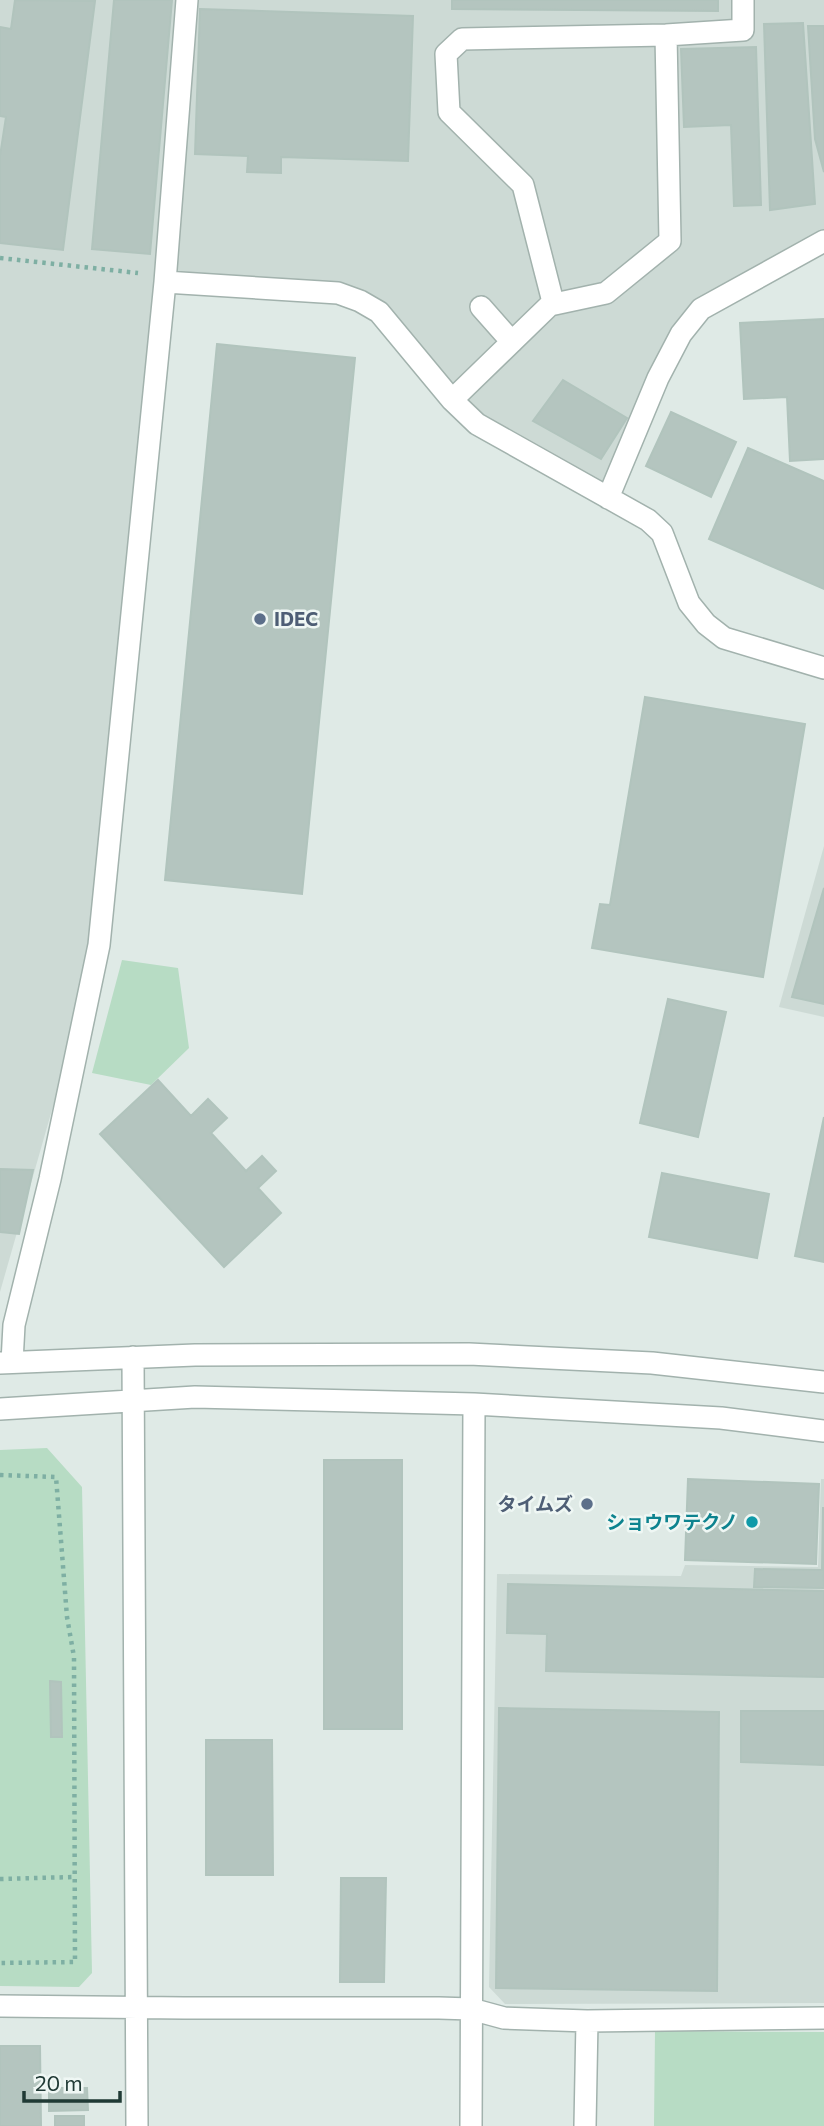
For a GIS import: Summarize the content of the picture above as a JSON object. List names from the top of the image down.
{
  "places": ["IDEC", "タイムズ", "ショウワテクノ"],
  "scale_bar": "20 m"
}
